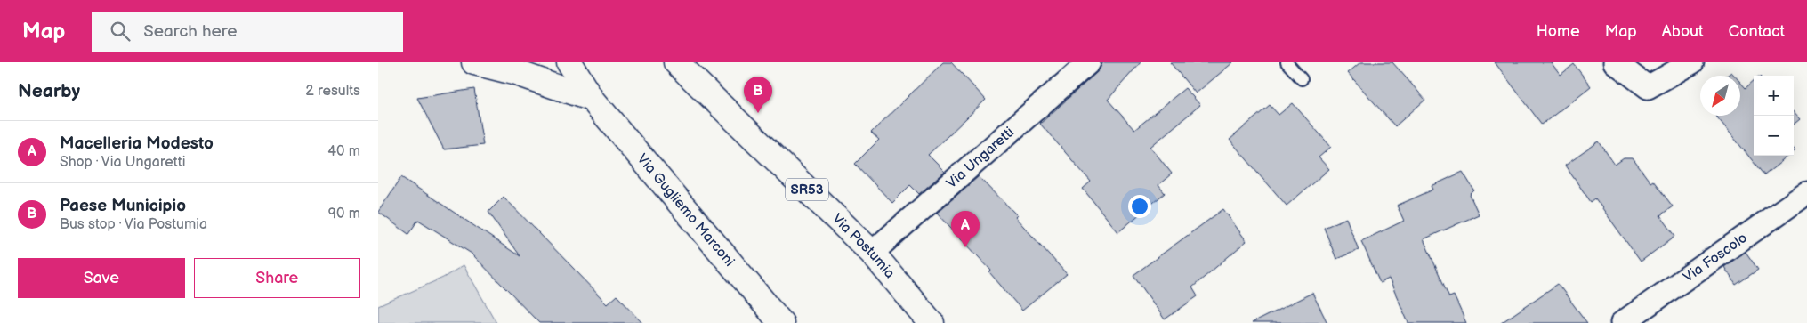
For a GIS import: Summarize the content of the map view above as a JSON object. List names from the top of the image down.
{
  "streets": {
    "street": [
      "Via Ungaretti",
      "SR53",
      "Via Gugliemo Marconi",
      "Via Postumia",
      "Via Foscolo"
    ]
  },
  "crossings": [
    ["Via Ungaretti", "Via Postumia"]
  ],
  "north": "bottom left",
  "page": {
    "header": "Map",
    "search": "Search here",
    "nav": [
      "Home",
      "Map",
      "About",
      "Contact"
    ],
    "heading": ["Nearby", "2 results"],
    "map_buttons": ["+", "−"],
    "pins": ["B", "A"],
    "list": [
      {
        "mark": "A",
        "name": "Macelleria Modesto",
        "note": "Shop · Via Ungaretti",
        "value": "40 m"
      },
      {
        "mark": "B",
        "name": "Paese Municipio",
        "note": "Bus stop · Via Postumia",
        "value": "90 m"
      }
    ],
    "buttons": ["Save", "Share"]
  }
}
